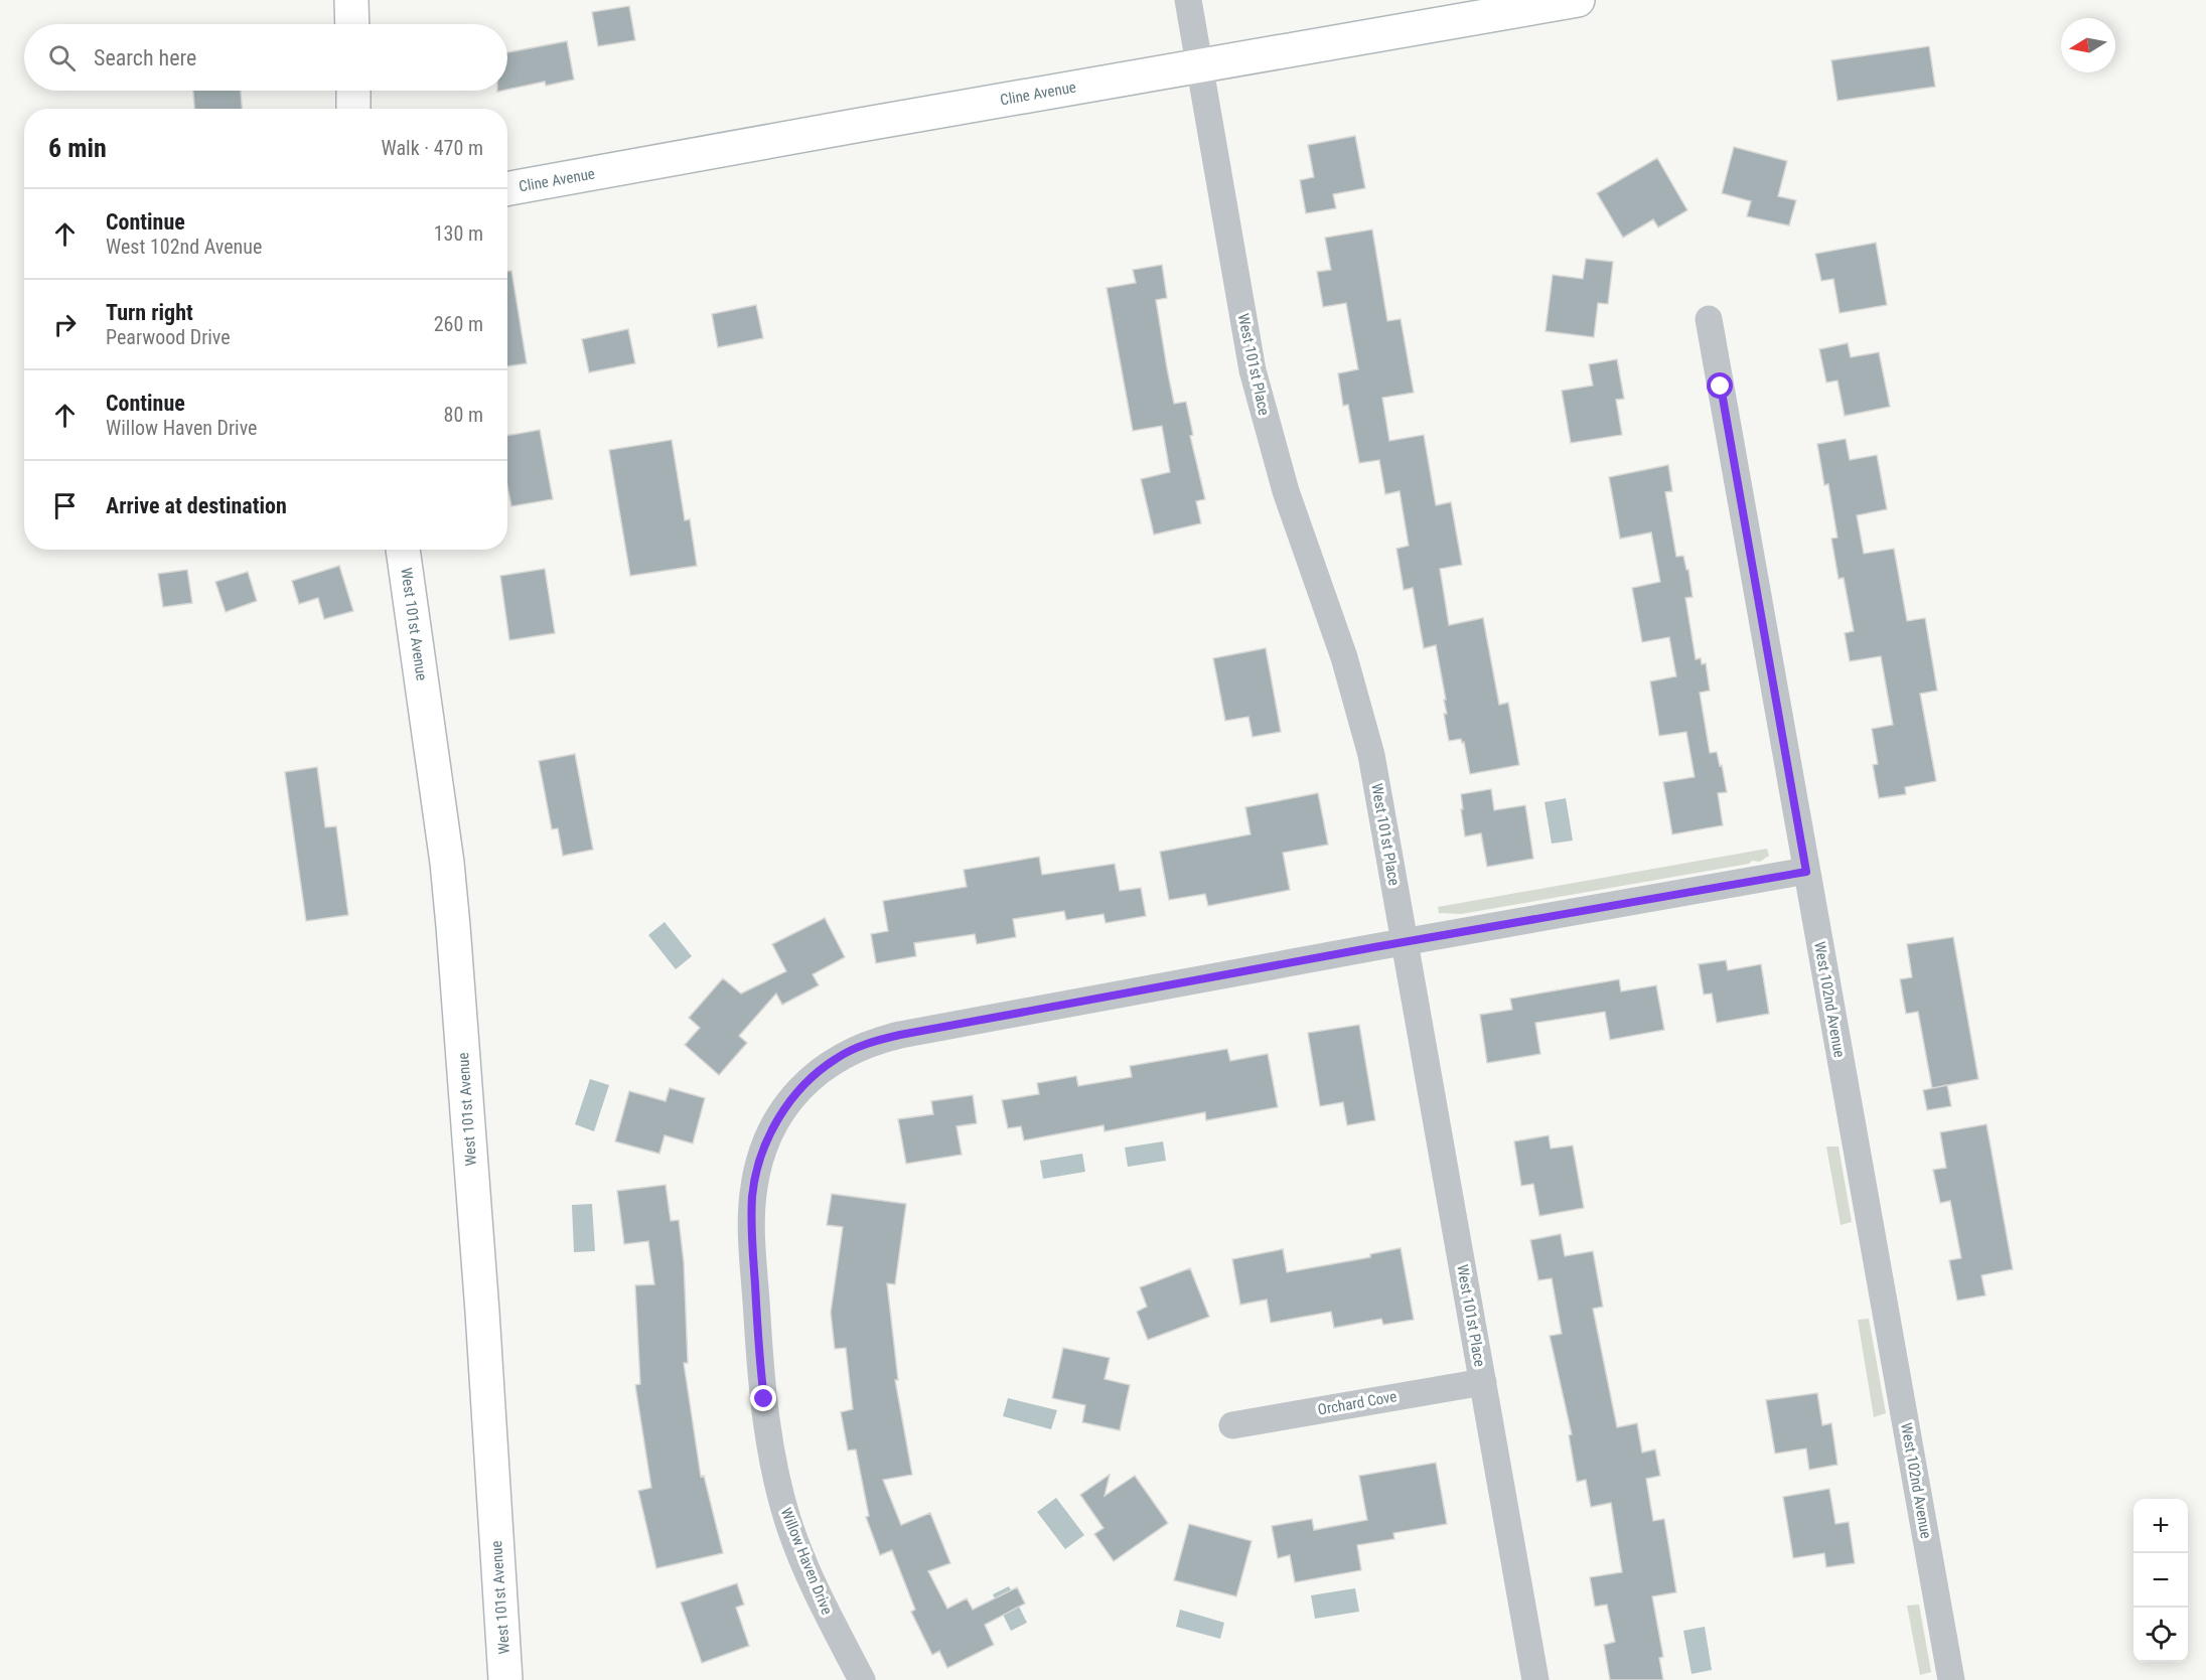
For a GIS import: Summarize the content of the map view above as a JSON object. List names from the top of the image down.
{
  "streets": {
    "street": [
      "Cline Avenue",
      "West 101st Place",
      "West 101st Avenue",
      "West 102nd Avenue",
      "Orchard Cove",
      "Willow Haven Drive"
    ]
  },
  "crossings": [
    ["Cline Avenue", "West 101st Place"],
    ["West 101st Place", "Orchard Cove"],
    ["West 101st Place", "Willow Haven Drive"],
    ["West 102nd Avenue", "Willow Haven Drive"]
  ],
  "north": "left",
  "page": {
    "search": "Search here",
    "heading": ["6 min", "Walk · 470 m"],
    "list": [
      ["Continue", "West 102nd Avenue", "130 m"],
      ["Turn right", "Pearwood Drive", "260 m"],
      ["Continue", "Willow Haven Drive", "80 m"],
      "Arrive at destination"
    ],
    "map_buttons": ["+", "−"]
  }
}
